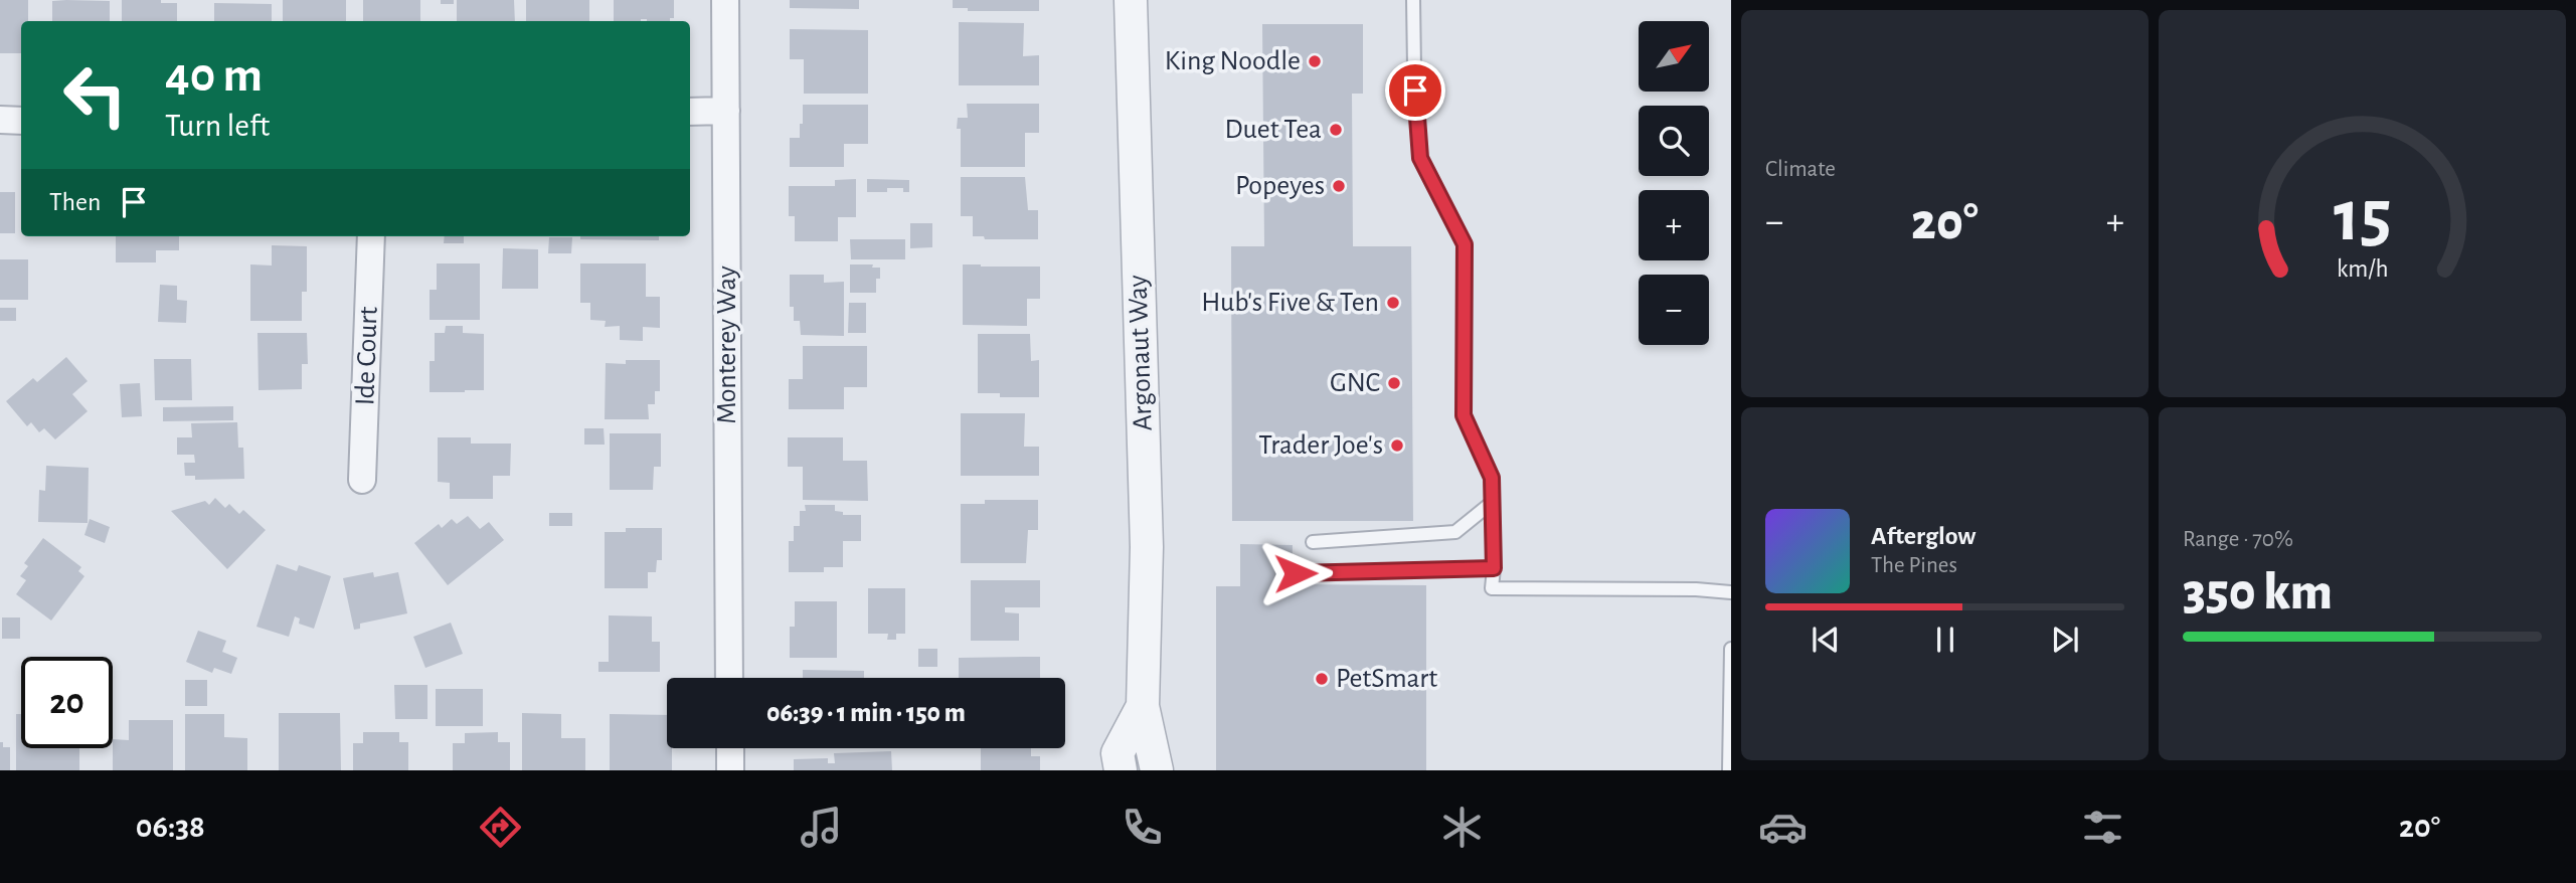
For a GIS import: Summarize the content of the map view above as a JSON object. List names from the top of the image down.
{
  "streets": {
    "street": ["Monterey Way", "Argonaut Way", "Ide Court"]
  },
  "places": [
    "King Noodle",
    "Duet Tea",
    "Popeyes",
    "Hub's Five & Ten",
    "GNC",
    "Trader Joe's",
    "PetSmart"
  ],
  "north": "top right",
  "page": {
    "tile": [
      "Climate",
      ["Range · 70%", "350 km"]
    ],
    "map_buttons": ["+", "−"],
    "turn": ["40 m", "Turn left"],
    "then": "Then",
    "heat": ["−", "20°", "+"],
    "song": ["Afterglow", "The Pines"],
    "limit": "20",
    "trip": "06:39 · 1 min · 150 m",
    "tabs": ["06:38", "20°"],
    "gauge": ["15", "km/h"]
  }
}
